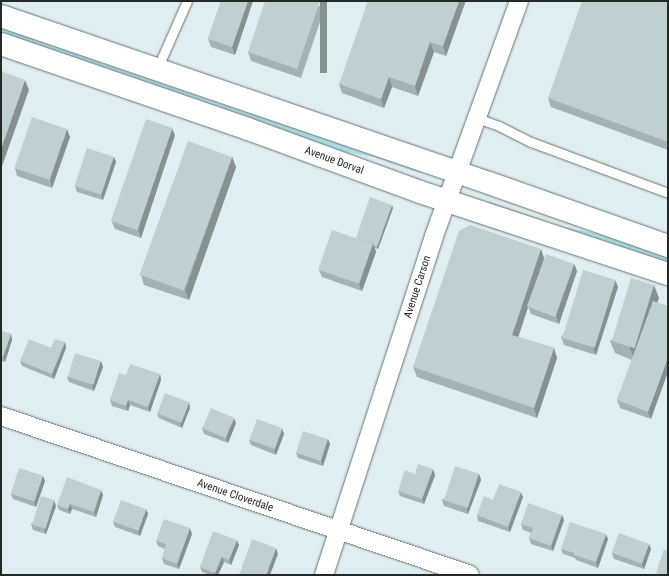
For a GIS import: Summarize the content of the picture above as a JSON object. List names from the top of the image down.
{
  "streets": {
    "street": ["Avenue Dorval", "Avenue Carson", "Avenue Cloverdale"]
  },
  "crossings": [
    ["Avenue Dorval", "Avenue Carson"],
    ["Avenue Carson", "Avenue Cloverdale"]
  ]
}
